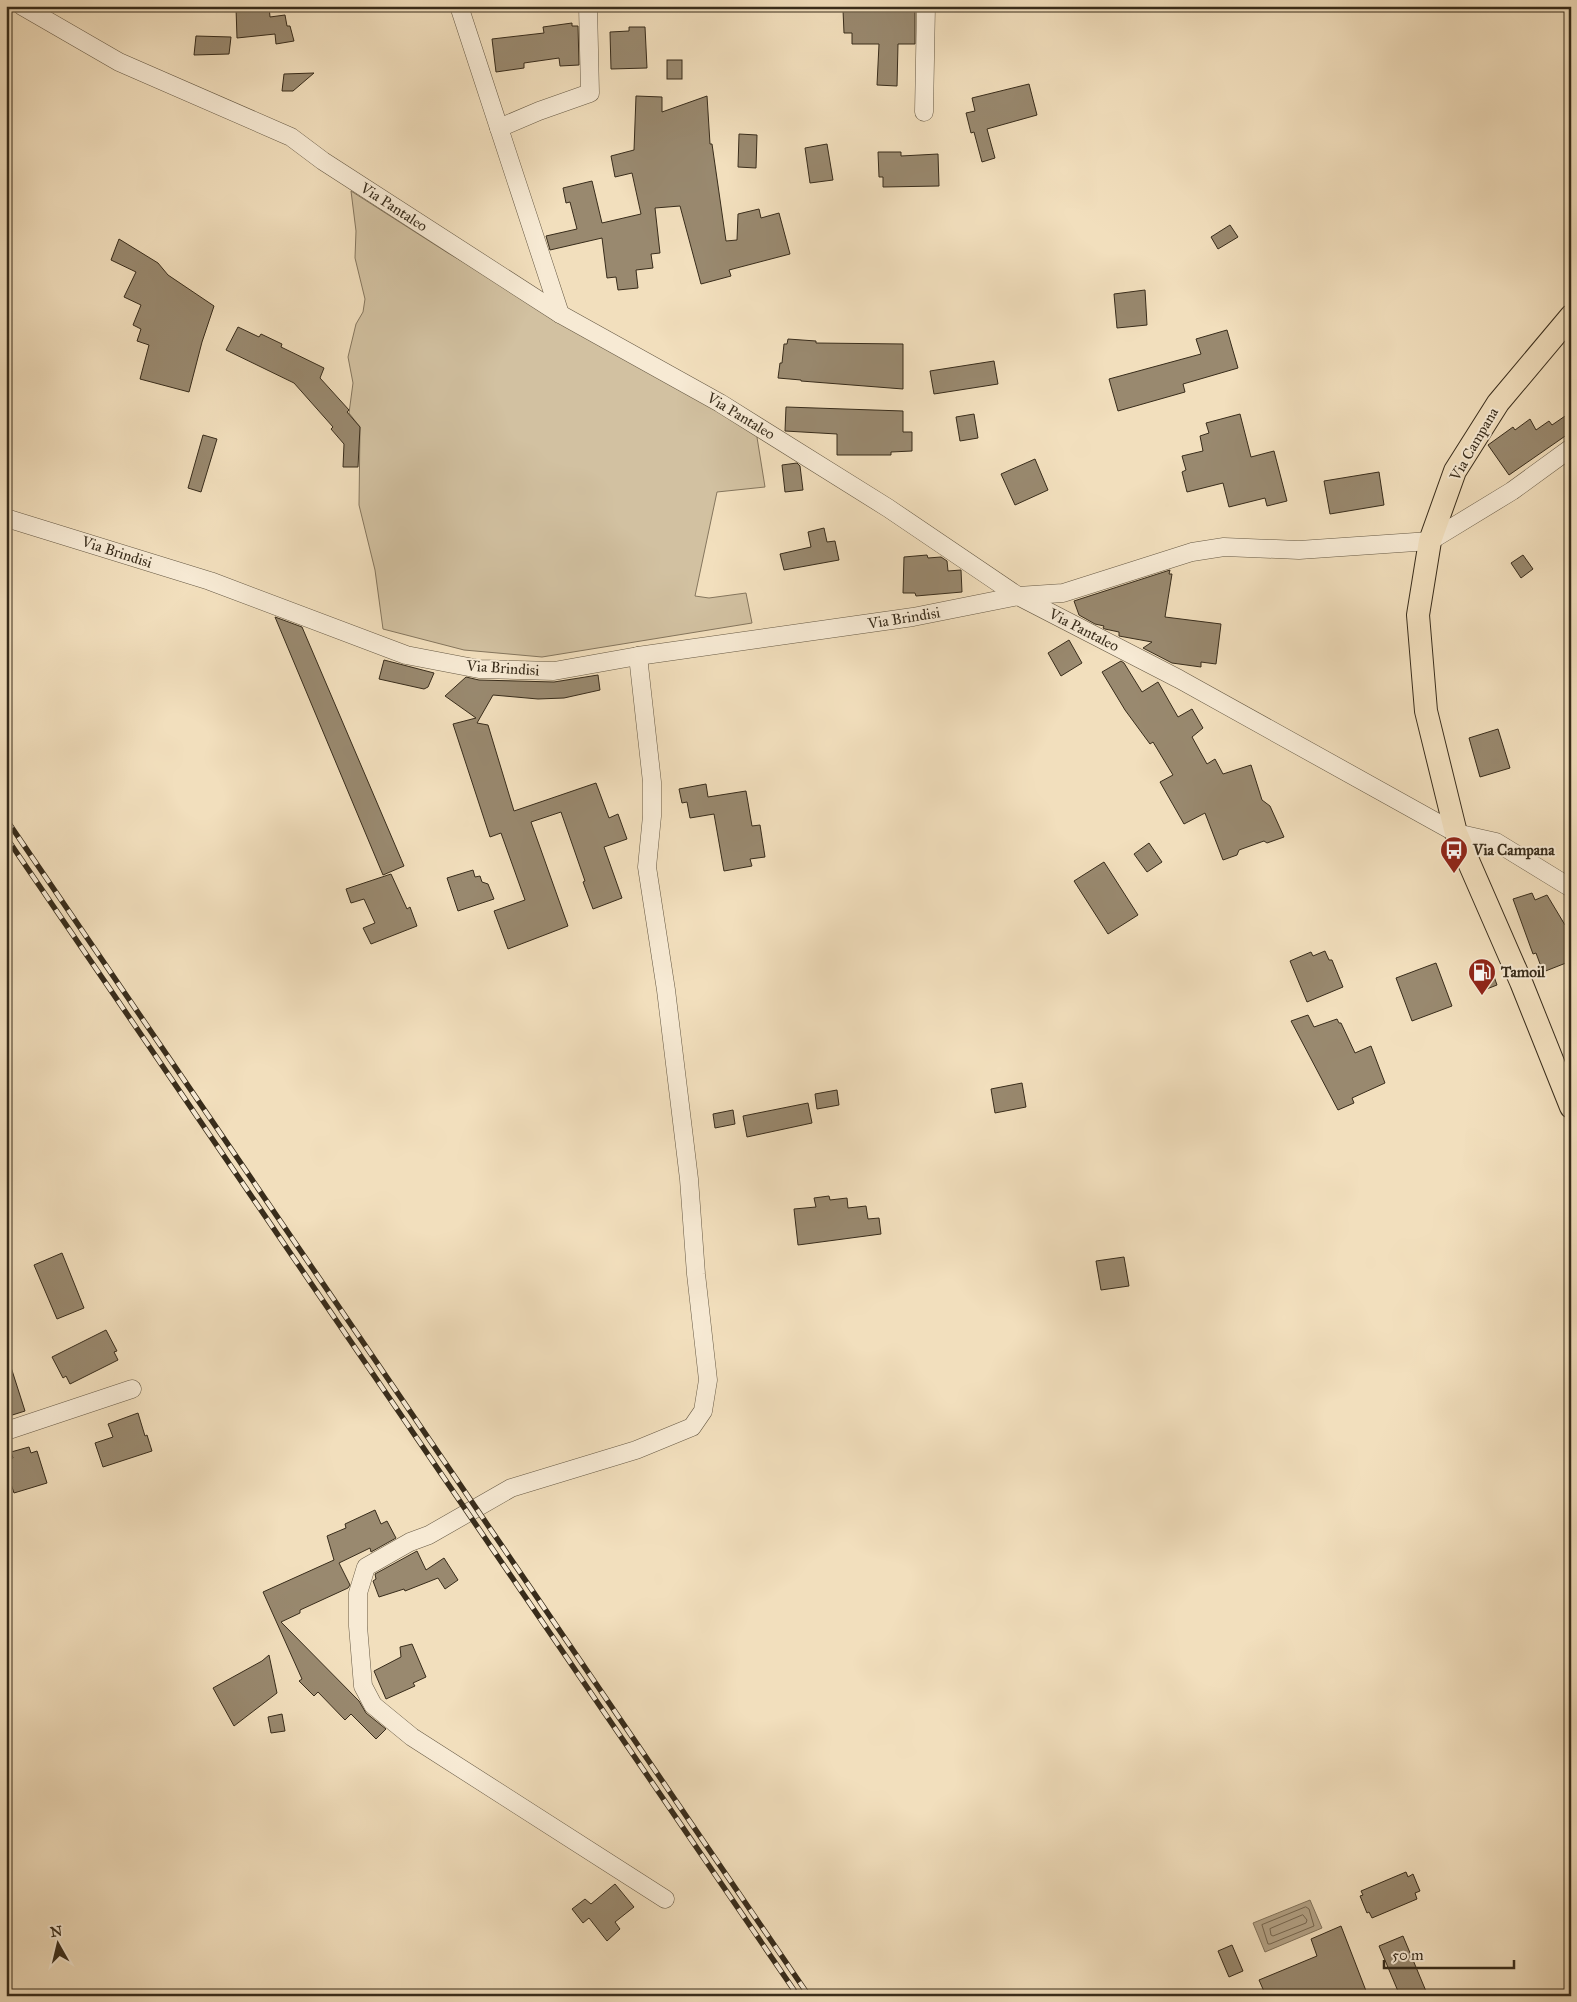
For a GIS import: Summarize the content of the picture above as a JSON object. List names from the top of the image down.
{
  "streets": {
    "main road": ["Via Campana"],
    "street": ["Via Pantaleo", "Via Brindisi"]
  },
  "crossings": [
    ["Via Pantaleo", "Via Campana"],
    ["Via Pantaleo", "Via Brindisi"],
    ["Via Campana", "Via Brindisi"]
  ],
  "places": {
    "bus stop": ["Via Campana"],
    "fuel station": ["Tamoil"]
  },
  "scale_bar": "50 m",
  "north": "top"
}
